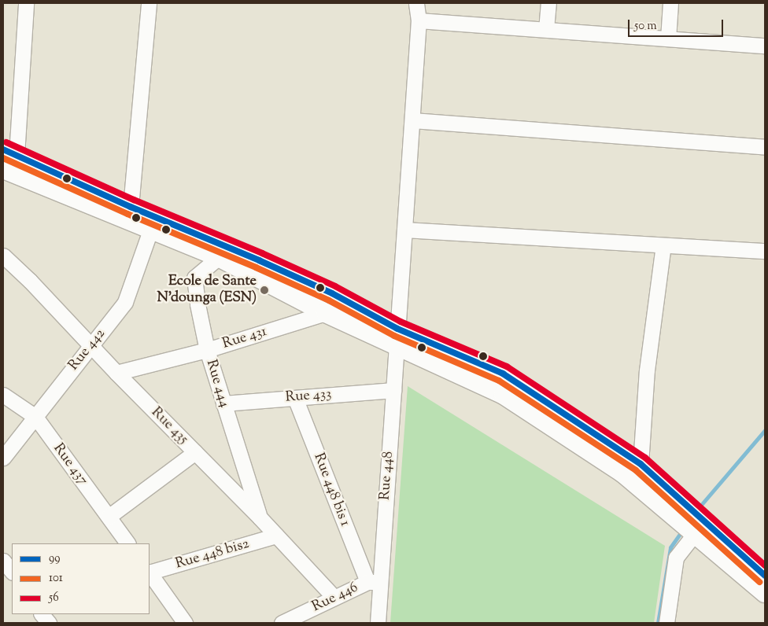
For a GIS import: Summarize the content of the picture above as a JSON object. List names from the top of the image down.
{
  "streets": {
    "street": [
      "Rue 431",
      "Rue 442",
      "Rue 444",
      "Rue 433",
      "Rue 435",
      "Rue 437",
      "Rue 448",
      "Rue 448 bis 1",
      "Rue 448 bis2",
      "Rue 446"
    ]
  },
  "crossings": [
    ["Rue 431", "Rue 444"],
    ["Rue 431", "Rue 435"],
    ["Rue 442", "Rue 435"],
    ["Rue 442", "Rue 437"],
    ["Rue 444", "Rue 433"],
    ["Rue 444", "Rue 435"],
    ["Rue 433", "Rue 448"],
    ["Rue 433", "Rue 448 bis 1"],
    ["Rue 435", "Rue 448 bis2"],
    ["Rue 435", "Rue 446"],
    ["Rue 448", "Rue 448 bis 1"],
    ["Rue 448", "Rue 446"],
    ["Rue 448 bis 1", "Rue 446"]
  ],
  "places": ["Ecole de Sante N'dounga (ESN)"],
  "lines": ["transit line 56", "transit line 99", "transit line 101"],
  "legend": ["99", "101", "56"],
  "scale_bar": "50 m"
}
